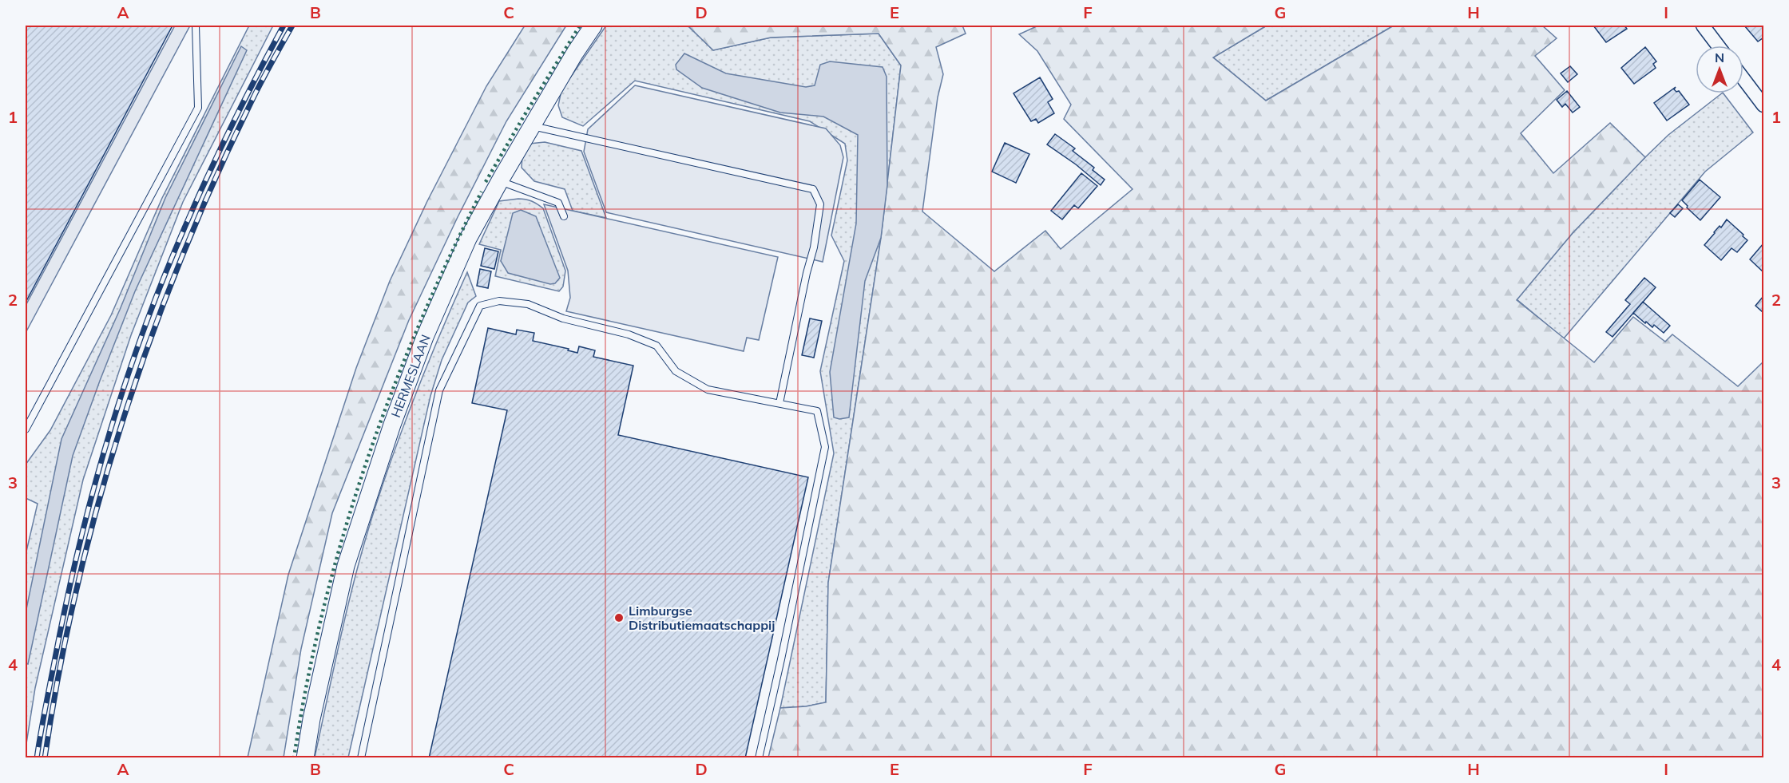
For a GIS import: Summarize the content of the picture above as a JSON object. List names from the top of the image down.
{
  "streets": {
    "street": ["HERMESLAAN"]
  },
  "places": ["Limburgse Distributiemaatschappij"],
  "north": "top",
  "grid": {
    "columns": [
      "A",
      "B",
      "C",
      "D",
      "E",
      "F",
      "G",
      "H",
      "I"
    ],
    "rows": [
      "1",
      "2",
      "3",
      "4"
    ]
  }
}
